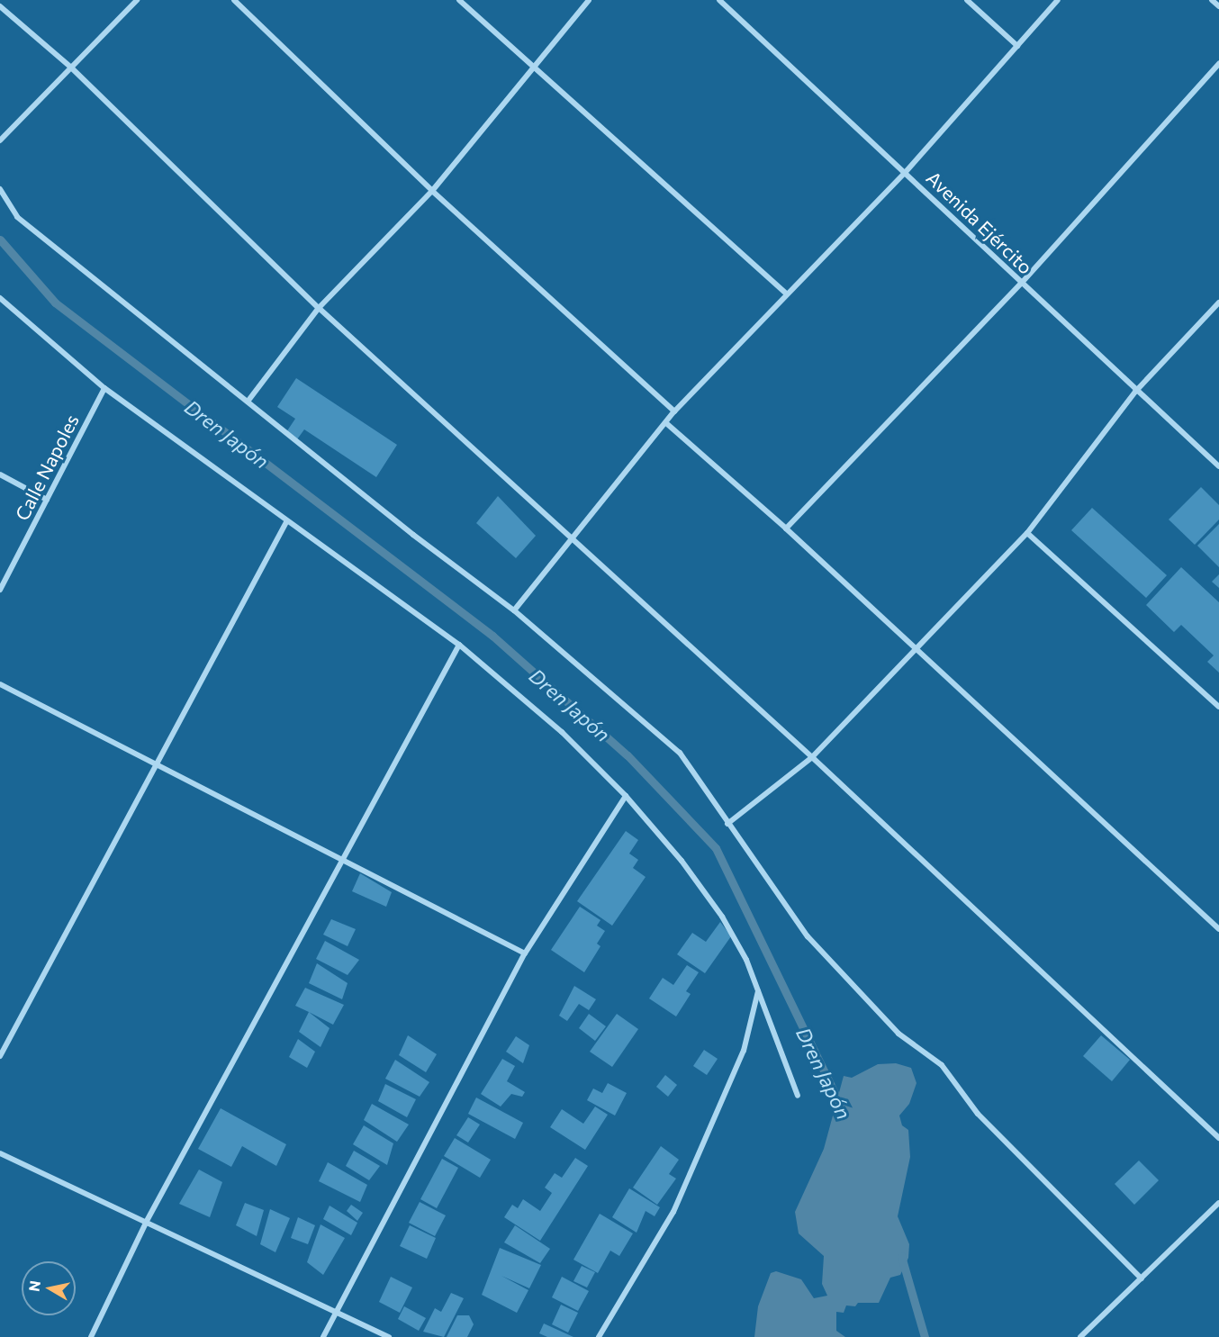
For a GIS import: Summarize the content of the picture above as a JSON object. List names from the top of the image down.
{
  "streets": {
    "street": ["Avenida Ejército", "Calle Napoles"]
  },
  "water": ["Dren Japón"],
  "north": "left"
}
